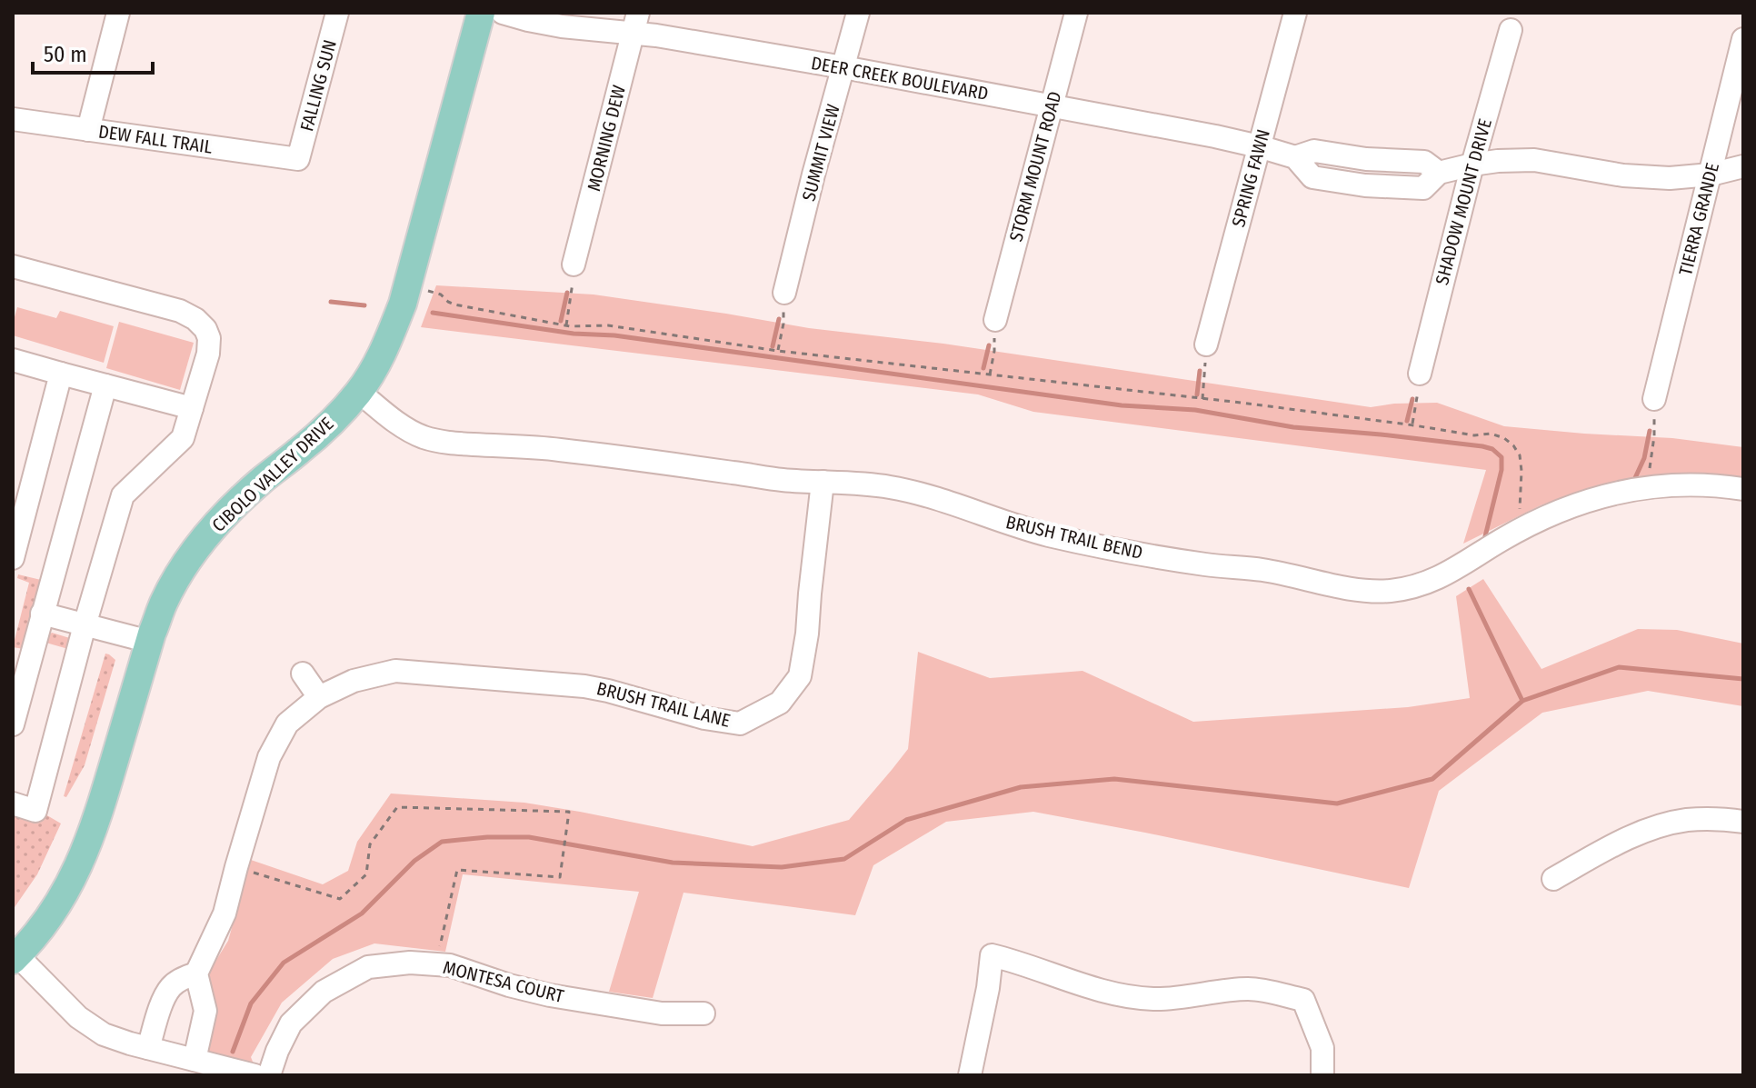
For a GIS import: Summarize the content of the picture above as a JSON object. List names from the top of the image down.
{
  "streets": {
    "main road": ["CIBOLO VALLEY DRIVE"],
    "street": [
      "DEER CREEK BOULEVARD",
      "FALLING SUN",
      "MORNING DEW",
      "DEW FALL TRAIL",
      "SUMMIT VIEW",
      "STORM MOUNT ROAD",
      "SPRING FAWN",
      "SHADOW MOUNT DRIVE",
      "TIERRA GRANDE",
      "BRUSH TRAIL BEND",
      "BRUSH TRAIL LANE",
      "MONTESA COURT"
    ]
  },
  "crossings": [
    ["DEER CREEK BOULEVARD", "MORNING DEW"],
    ["DEER CREEK BOULEVARD", "SUMMIT VIEW"],
    ["DEER CREEK BOULEVARD", "STORM MOUNT ROAD"],
    ["DEER CREEK BOULEVARD", "SPRING FAWN"],
    ["DEER CREEK BOULEVARD", "SHADOW MOUNT DRIVE"],
    ["DEER CREEK BOULEVARD", "TIERRA GRANDE"],
    ["FALLING SUN", "DEW FALL TRAIL"],
    ["CIBOLO VALLEY DRIVE", "BRUSH TRAIL BEND"],
    ["BRUSH TRAIL BEND", "BRUSH TRAIL LANE"]
  ],
  "scale_bar": "50 m"
}
